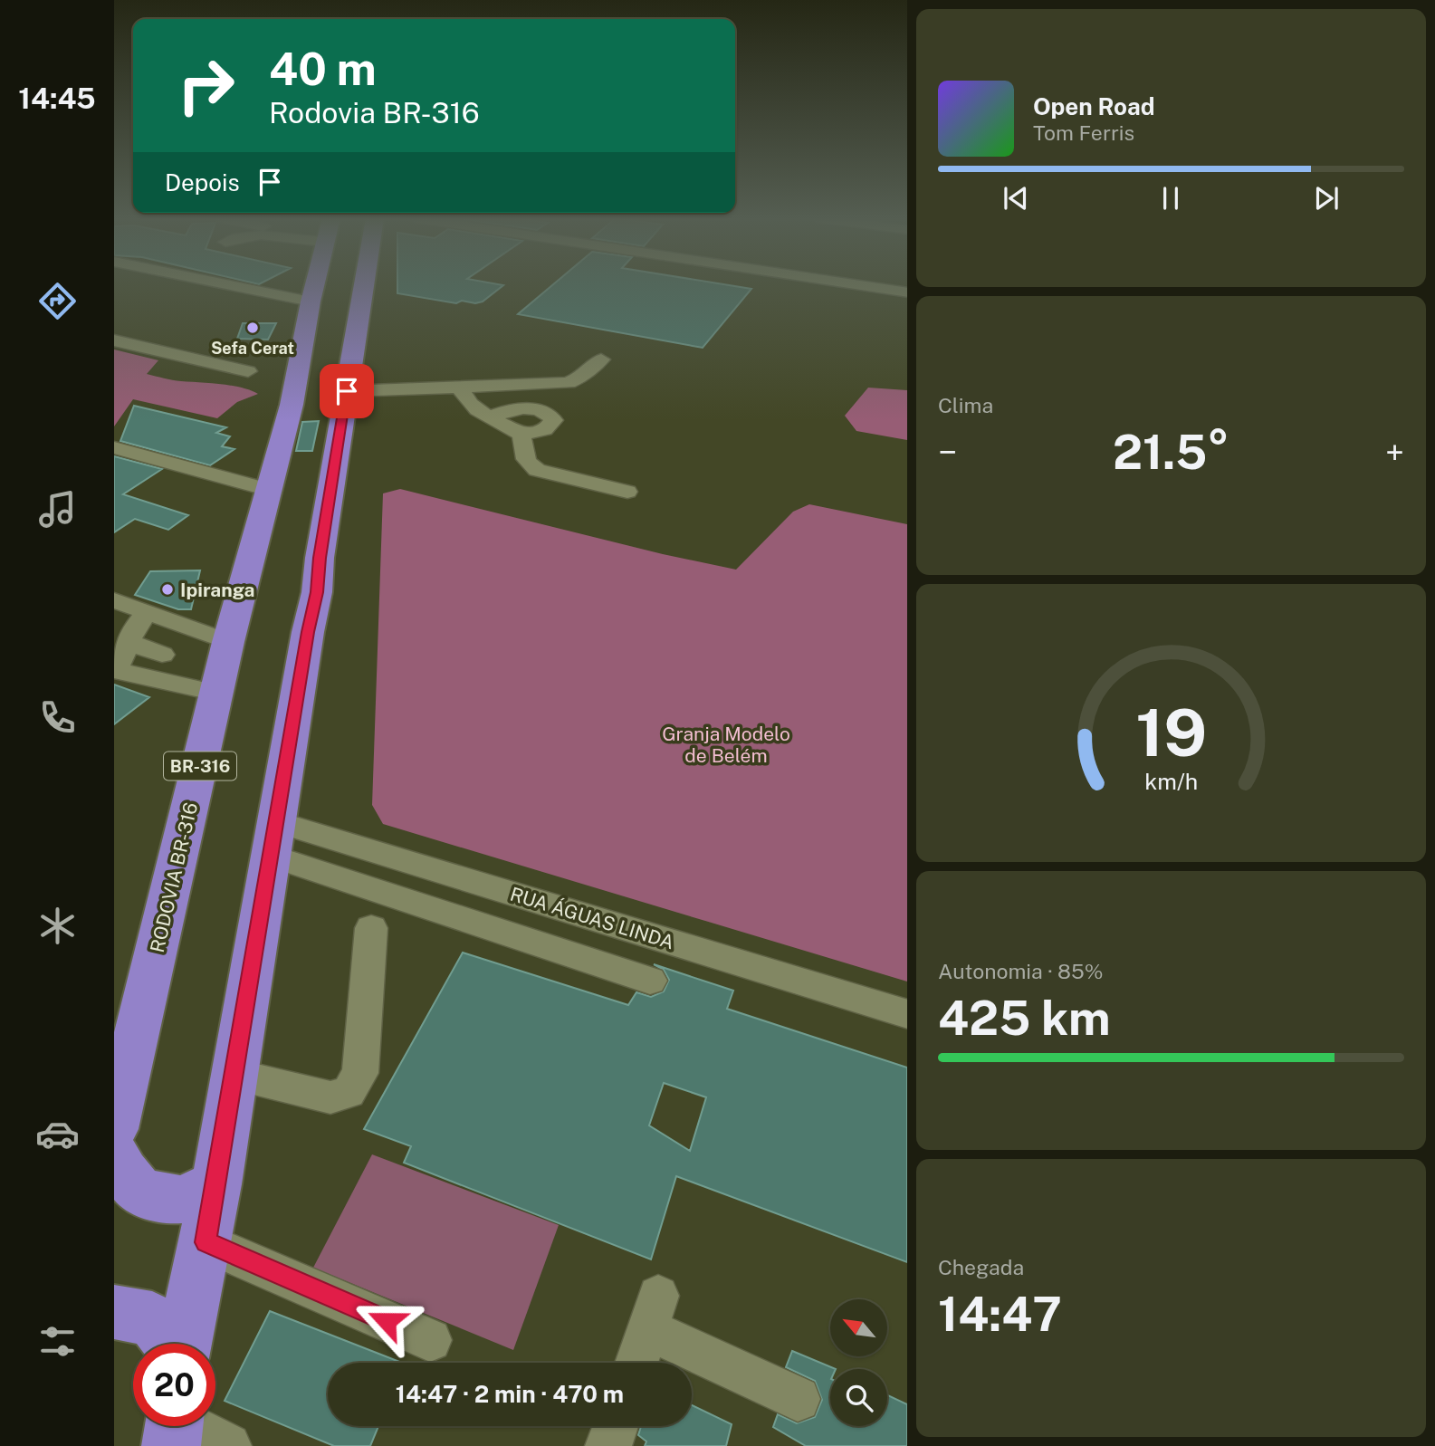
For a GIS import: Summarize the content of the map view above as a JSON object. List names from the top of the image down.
{
  "streets": {
    "highway": ["BR-316", "RODOVIA BR-316"],
    "street": ["RUA ÁGUAS LINDA"]
  },
  "crossings": [
    ["BR-316", "RODOVIA BR-316"],
    ["BR-316", "RUA ÁGUAS LINDA"]
  ],
  "parks": ["Granja Modelo de Belém"],
  "places": ["Sefa Cerat", "Ipiranga"],
  "north": "top left",
  "page": {
    "tabs": "14:45",
    "turn": ["40 m", "Rodovia BR-316"],
    "song": ["Open Road", "Tom Ferris"],
    "then": "Depois",
    "tile": [
      "Clima",
      ["Autonomia · 85%", "425 km"],
      ["Chegada", "14:47"]
    ],
    "heat": ["−", "21.5°", "+"],
    "limit": "20",
    "trip": "14:47 · 2 min · 470 m",
    "gauge": ["19", "km/h"]
  }
}
